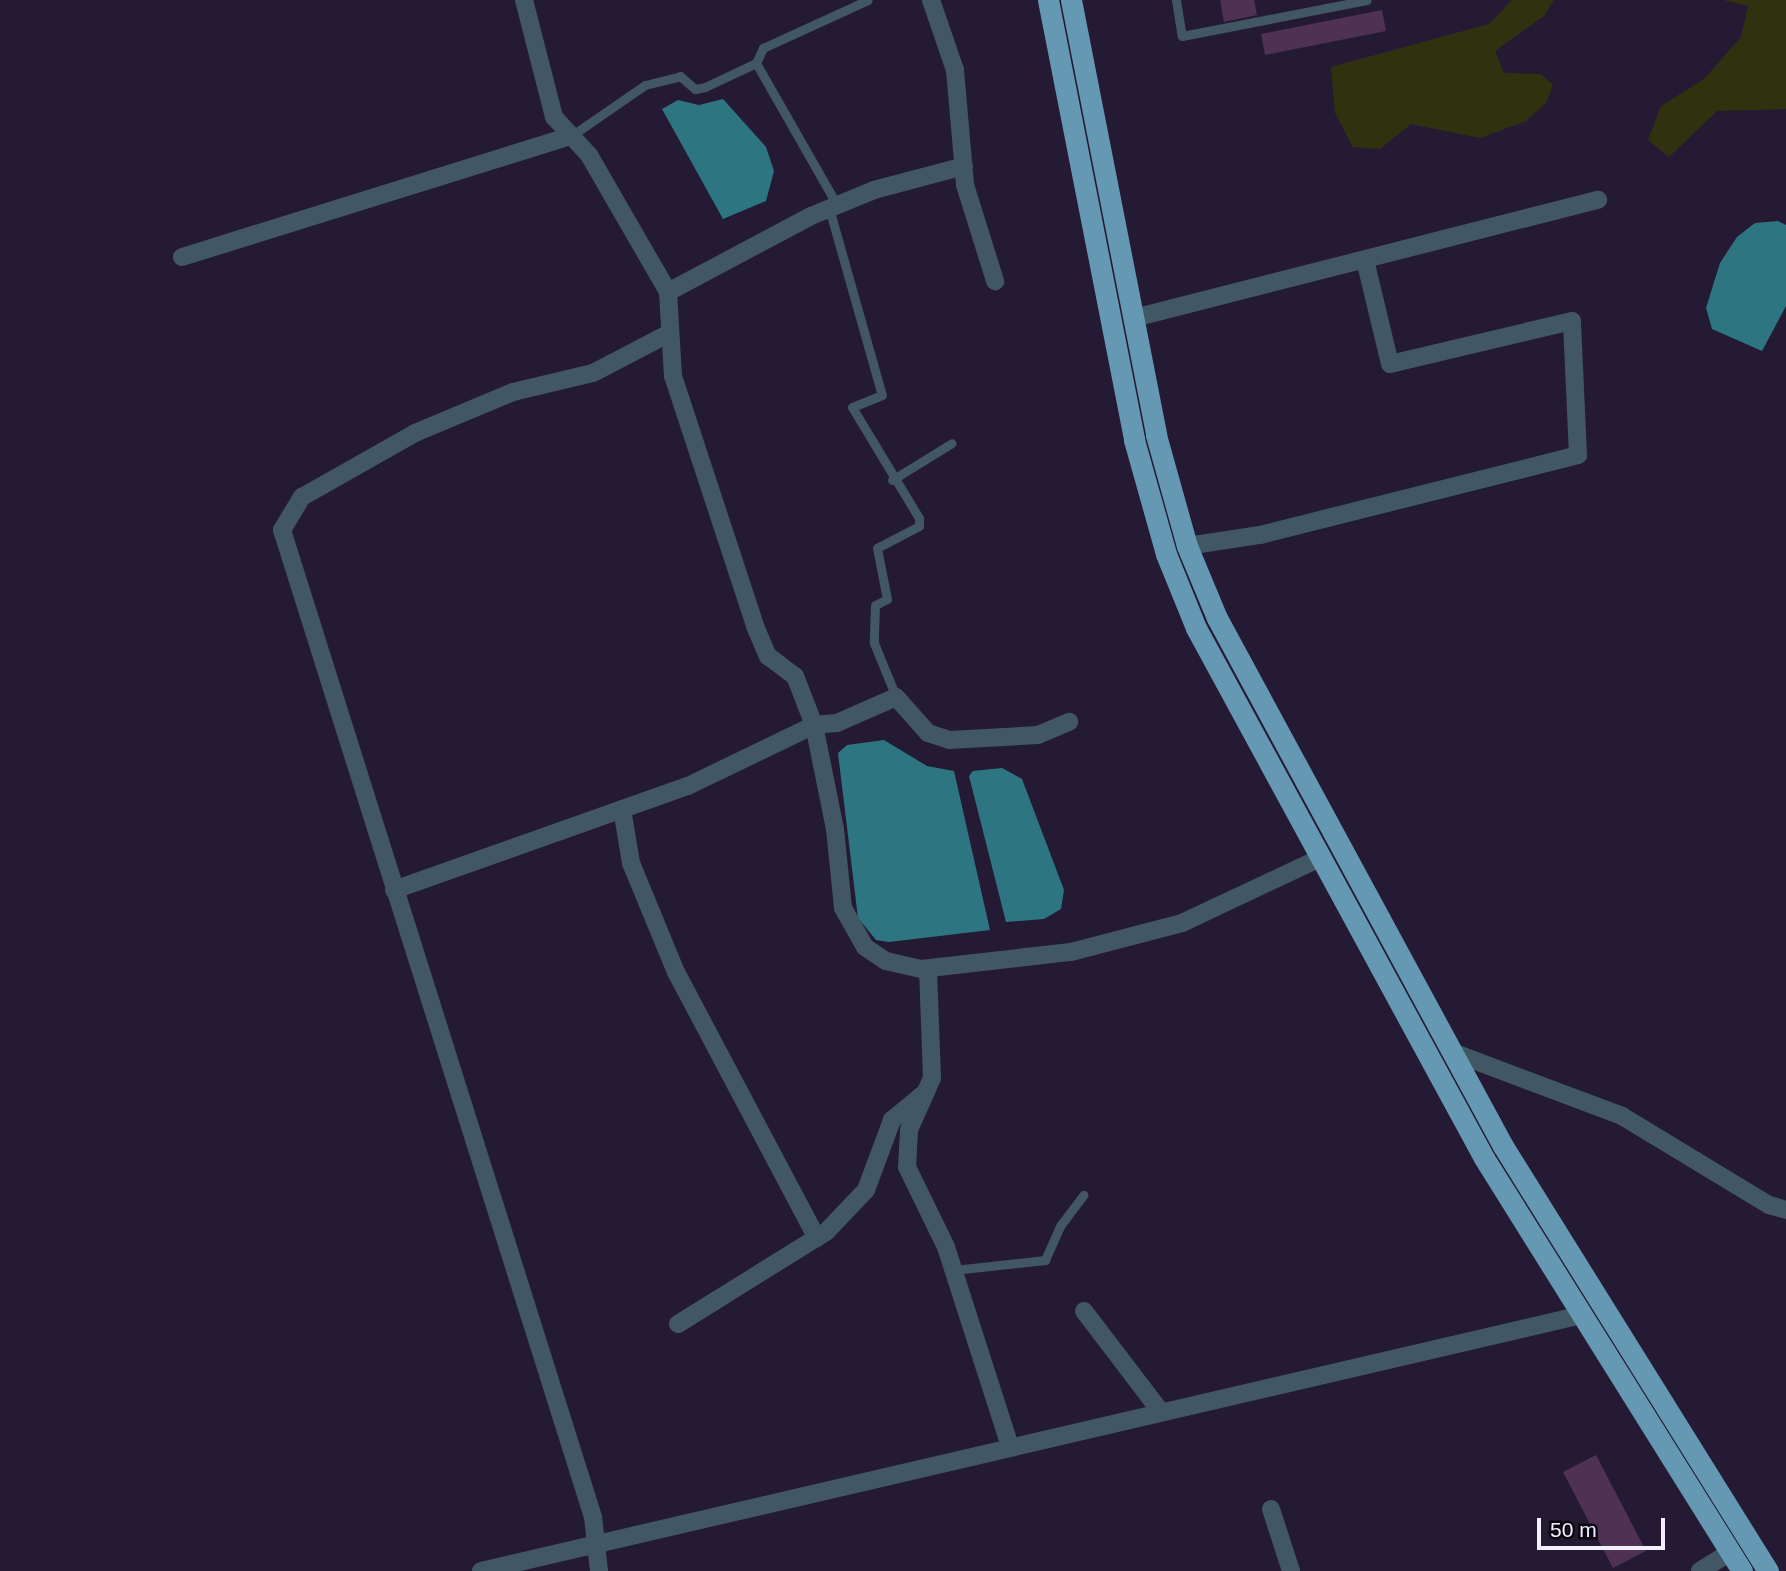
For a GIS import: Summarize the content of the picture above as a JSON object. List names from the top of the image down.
{
  "scale_bar": "50 m"
}
